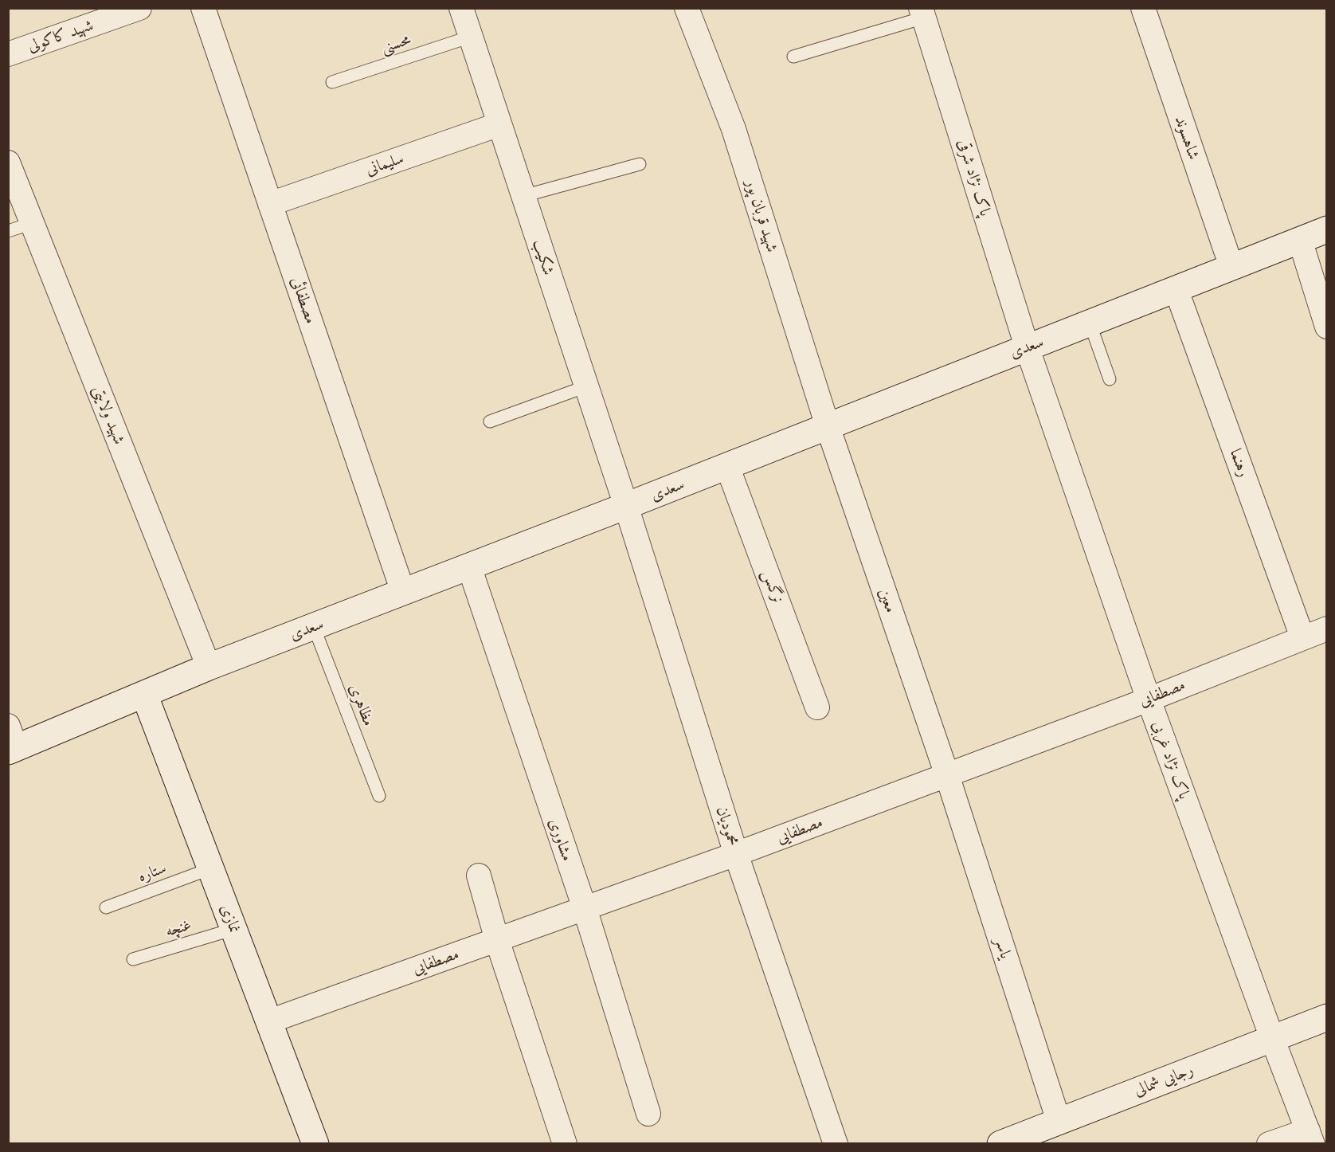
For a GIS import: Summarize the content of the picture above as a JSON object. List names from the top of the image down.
{
  "streets": {
    "street": [
      "شهید کاکولی",
      "شاهسوند",
      "سلیمانی",
      "پاک نژاد شرقی",
      "شهید قربان پور",
      "شکیب",
      "مصطفائی",
      "سعدی",
      "شهید ولایتی",
      "رهنما",
      "نرگس",
      "معین",
      "مصطفایی",
      "پاک نژاد غربی",
      "محمودیان",
      "مشاوری",
      "نمازی",
      "یاسر",
      "رجایی شمالی"
    ],
    "lane": [
      "محسنی",
      "مظاهری",
      "ستاره",
      "غنچه"
    ]
  },
  "crossings": [
    ["محسنی", "شکیب"],
    ["شاهسوند", "سعدی"],
    ["سلیمانی", "شکیب"],
    ["سلیمانی", "مصطفائی"],
    ["پاک نژاد شرقی", "سعدی"],
    ["پاک نژاد شرقی", "پاک نژاد غربی"],
    ["شهید قربان پور", "سعدی"],
    ["شهید قربان پور", "معین"],
    ["شکیب", "سعدی"],
    ["شکیب", "محمودیان"],
    ["مصطفائی", "سعدی"],
    ["سعدی", "شهید ولایتی"],
    ["سعدی", "رهنما"],
    ["سعدی", "نرگس"],
    ["سعدی", "معین"],
    ["سعدی", "مظاهری"],
    ["سعدی", "پاک نژاد غربی"],
    ["سعدی", "محمودیان"],
    ["سعدی", "مشاوری"],
    ["سعدی", "نمازی"],
    ["رهنما", "مصطفایی"],
    ["معین", "مصطفایی"],
    ["معین", "یاسر"],
    ["مصطفایی", "پاک نژاد غربی"],
    ["مصطفایی", "محمودیان"],
    ["مصطفایی", "مشاوری"],
    ["مصطفایی", "نمازی"],
    ["مصطفایی", "یاسر"],
    ["پاک نژاد غربی", "رجایی شمالی"],
    ["ستاره", "نمازی"],
    ["نمازی", "غنچه"],
    ["یاسر", "رجایی شمالی"]
  ]
}
